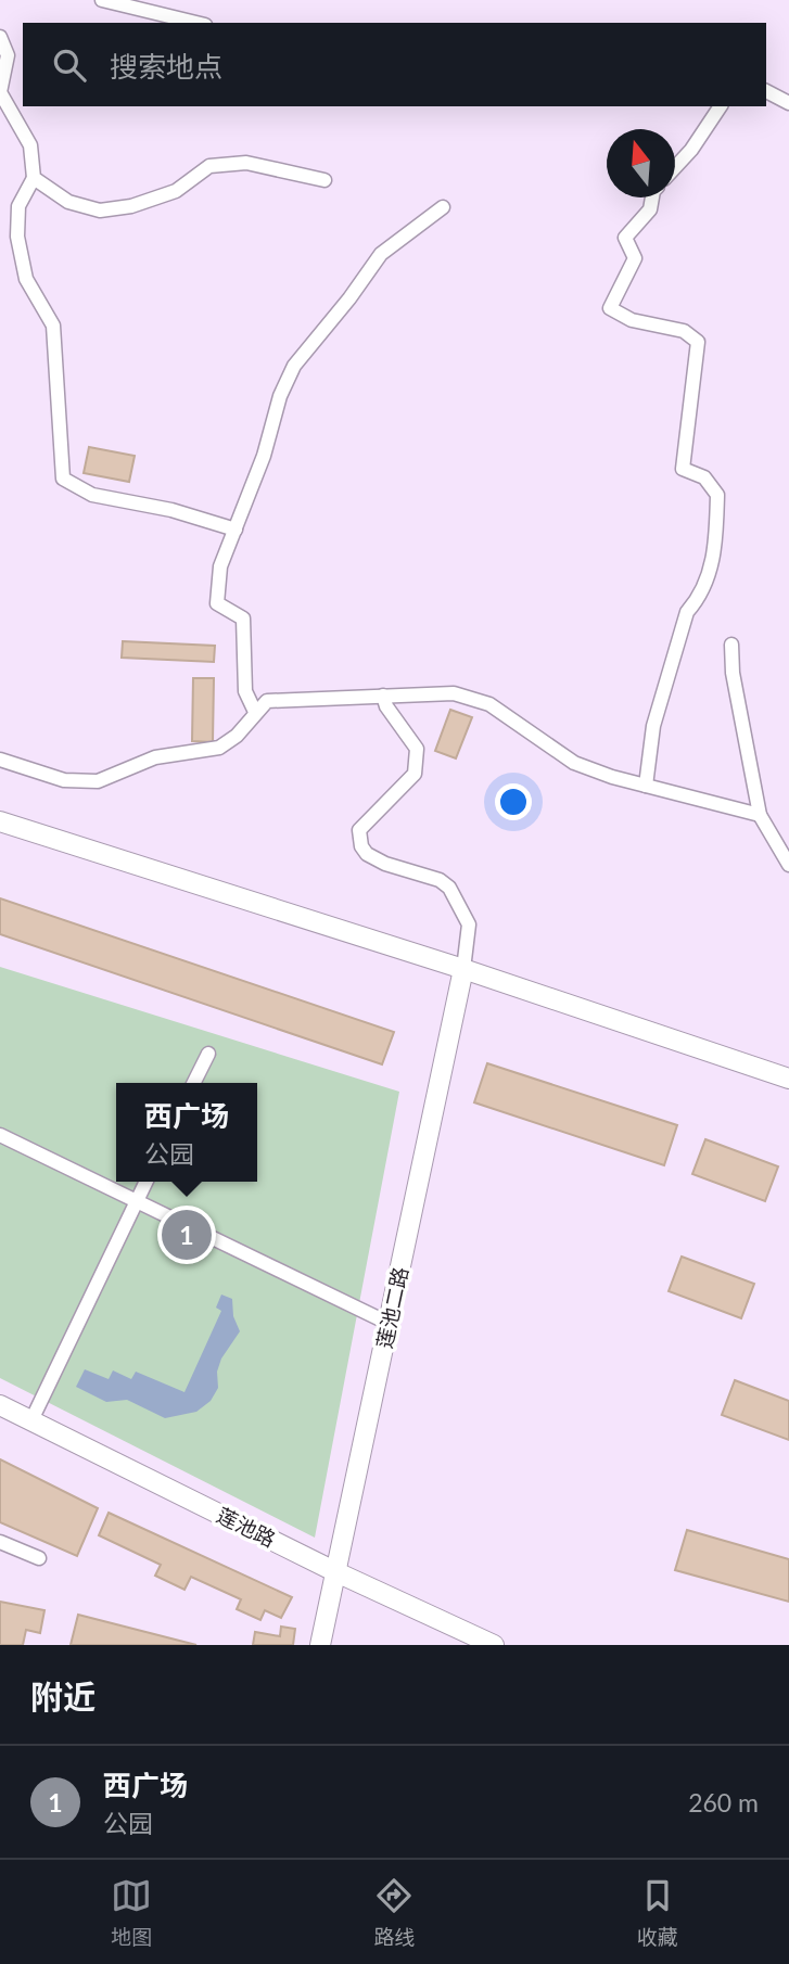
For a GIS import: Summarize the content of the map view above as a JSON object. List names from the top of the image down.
{
  "streets": {
    "street": ["莲池二路", "莲池路"]
  },
  "crossings": [
    ["莲池二路", "莲池路"]
  ],
  "north": "top",
  "page": {
    "search": "搜索地点",
    "popup": ["西广场", "公园"],
    "pins": "1",
    "heading": "附近",
    "list": [
      {
        "mark": "1",
        "name": "西广场",
        "note": "公园",
        "value": "260 m"
      }
    ],
    "nav": ["地图", "路线", "收藏"]
  }
}
